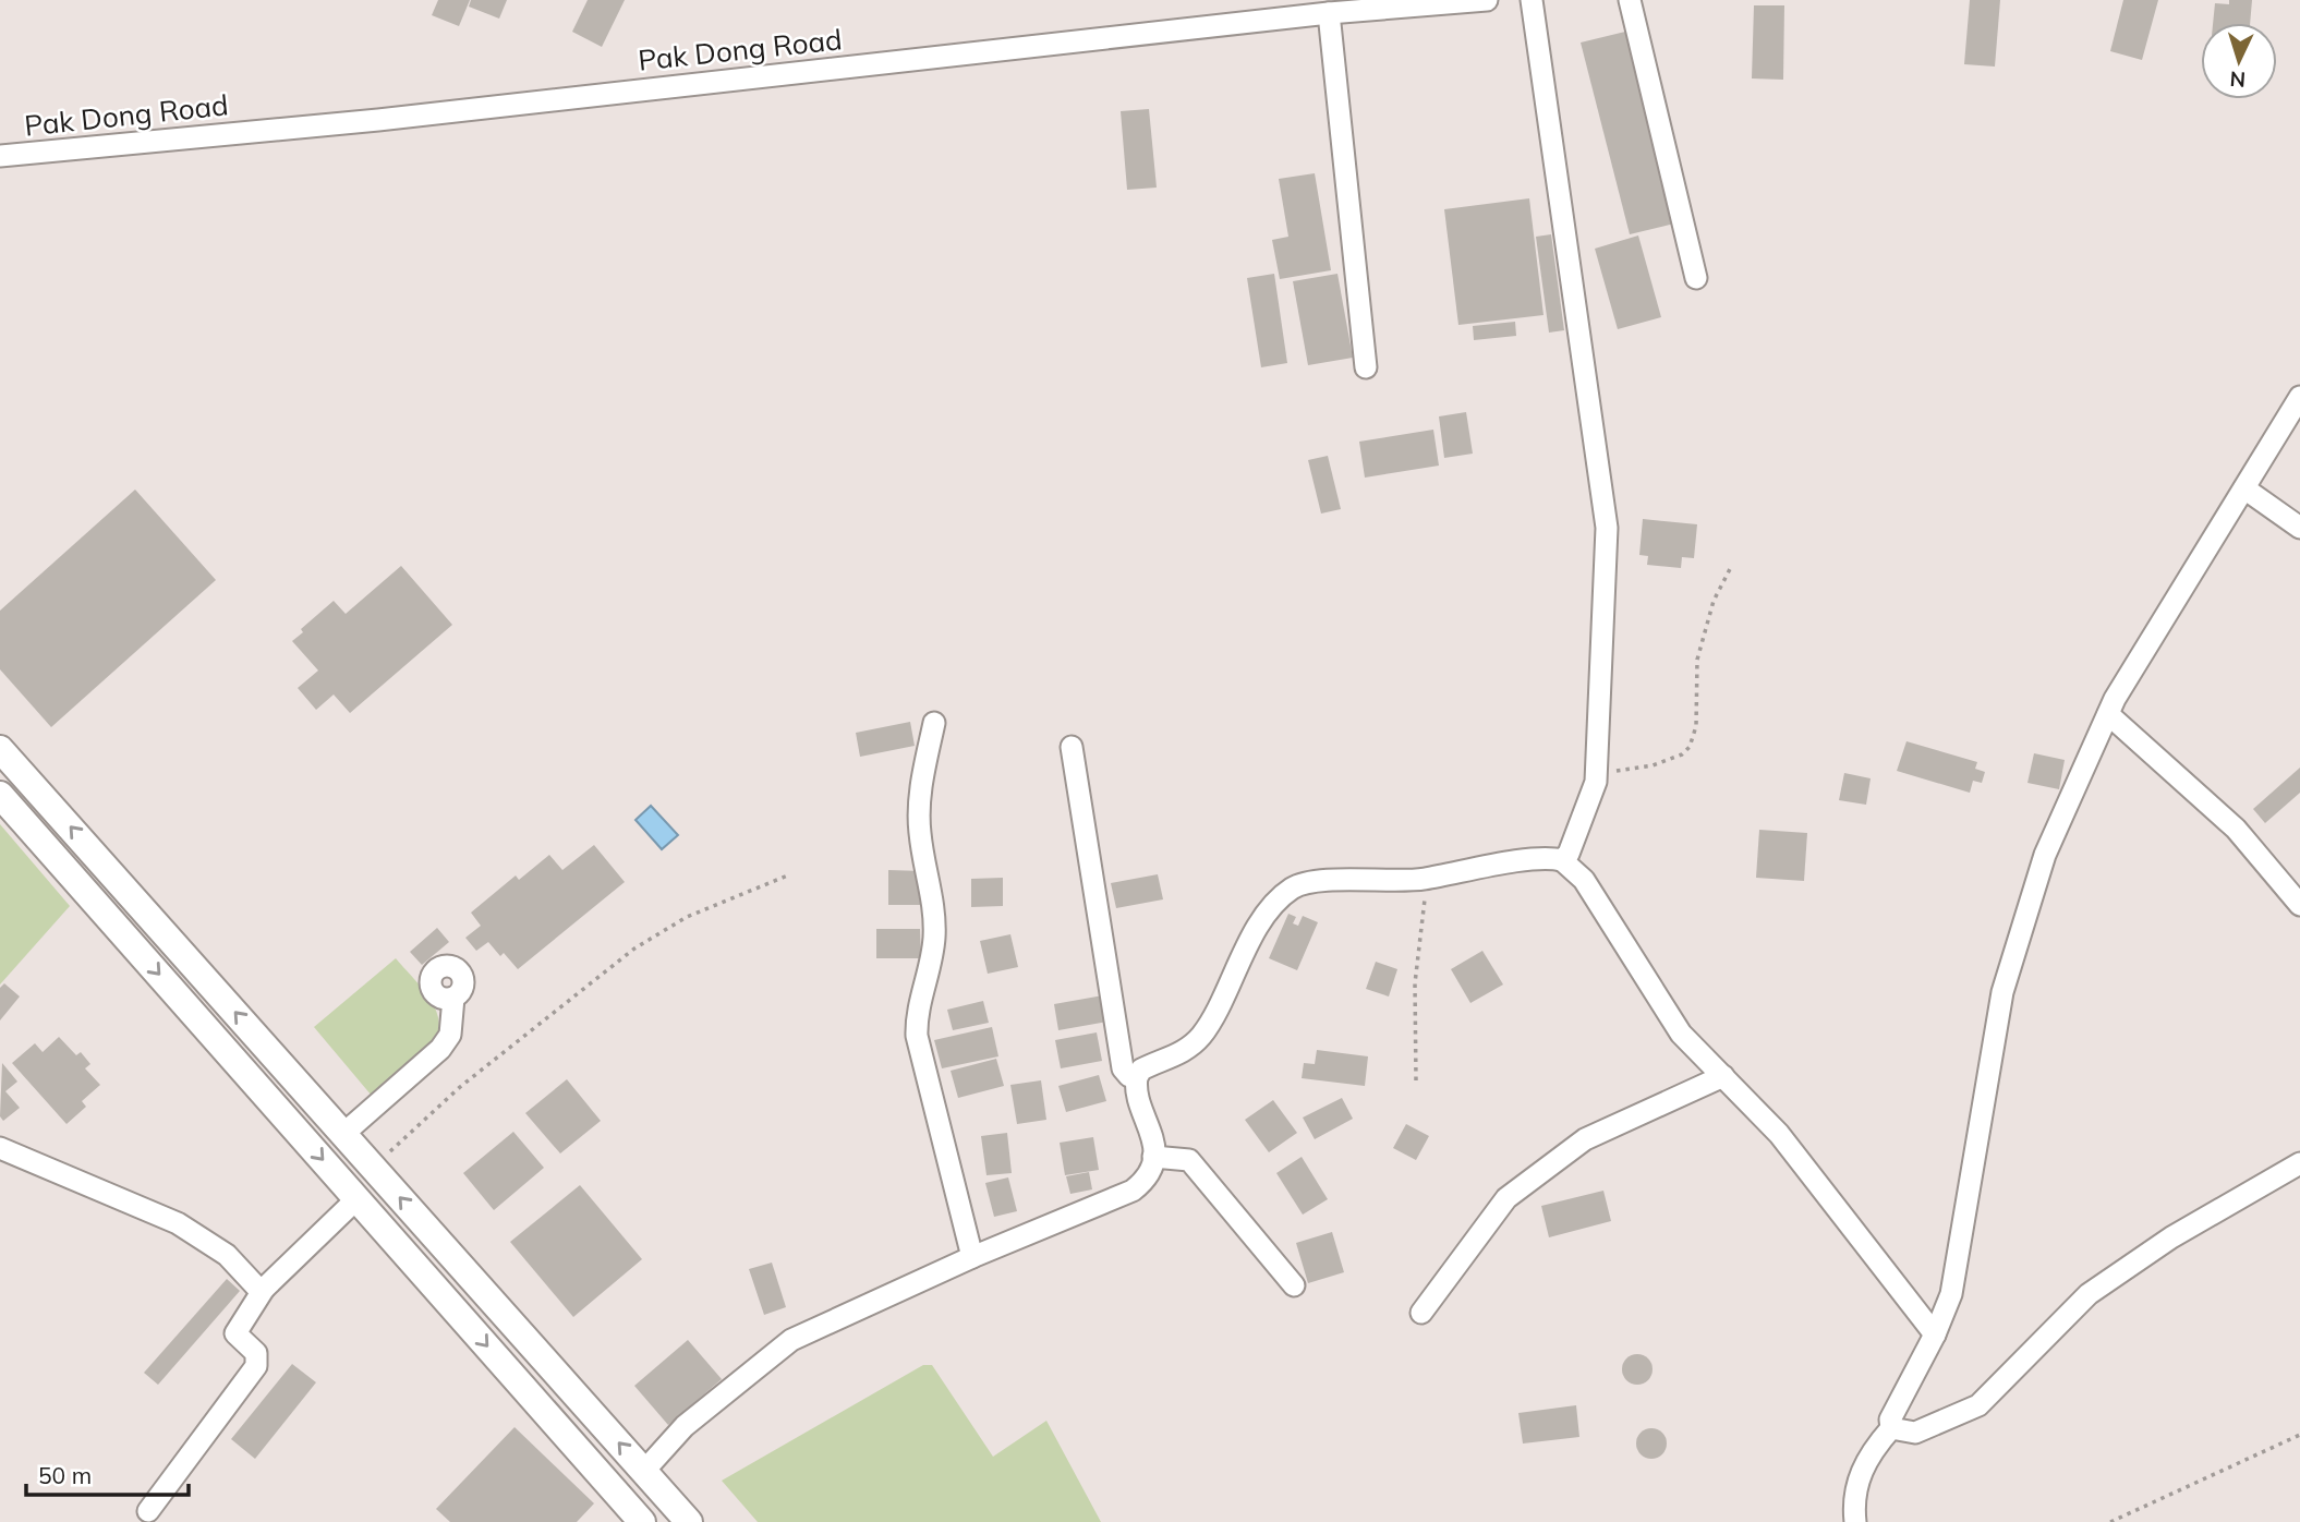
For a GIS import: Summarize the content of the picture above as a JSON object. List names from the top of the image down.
{
  "streets": {
    "street": ["Pak Dong Road"]
  },
  "scale_bar": "50 m",
  "north": "bottom"
}
